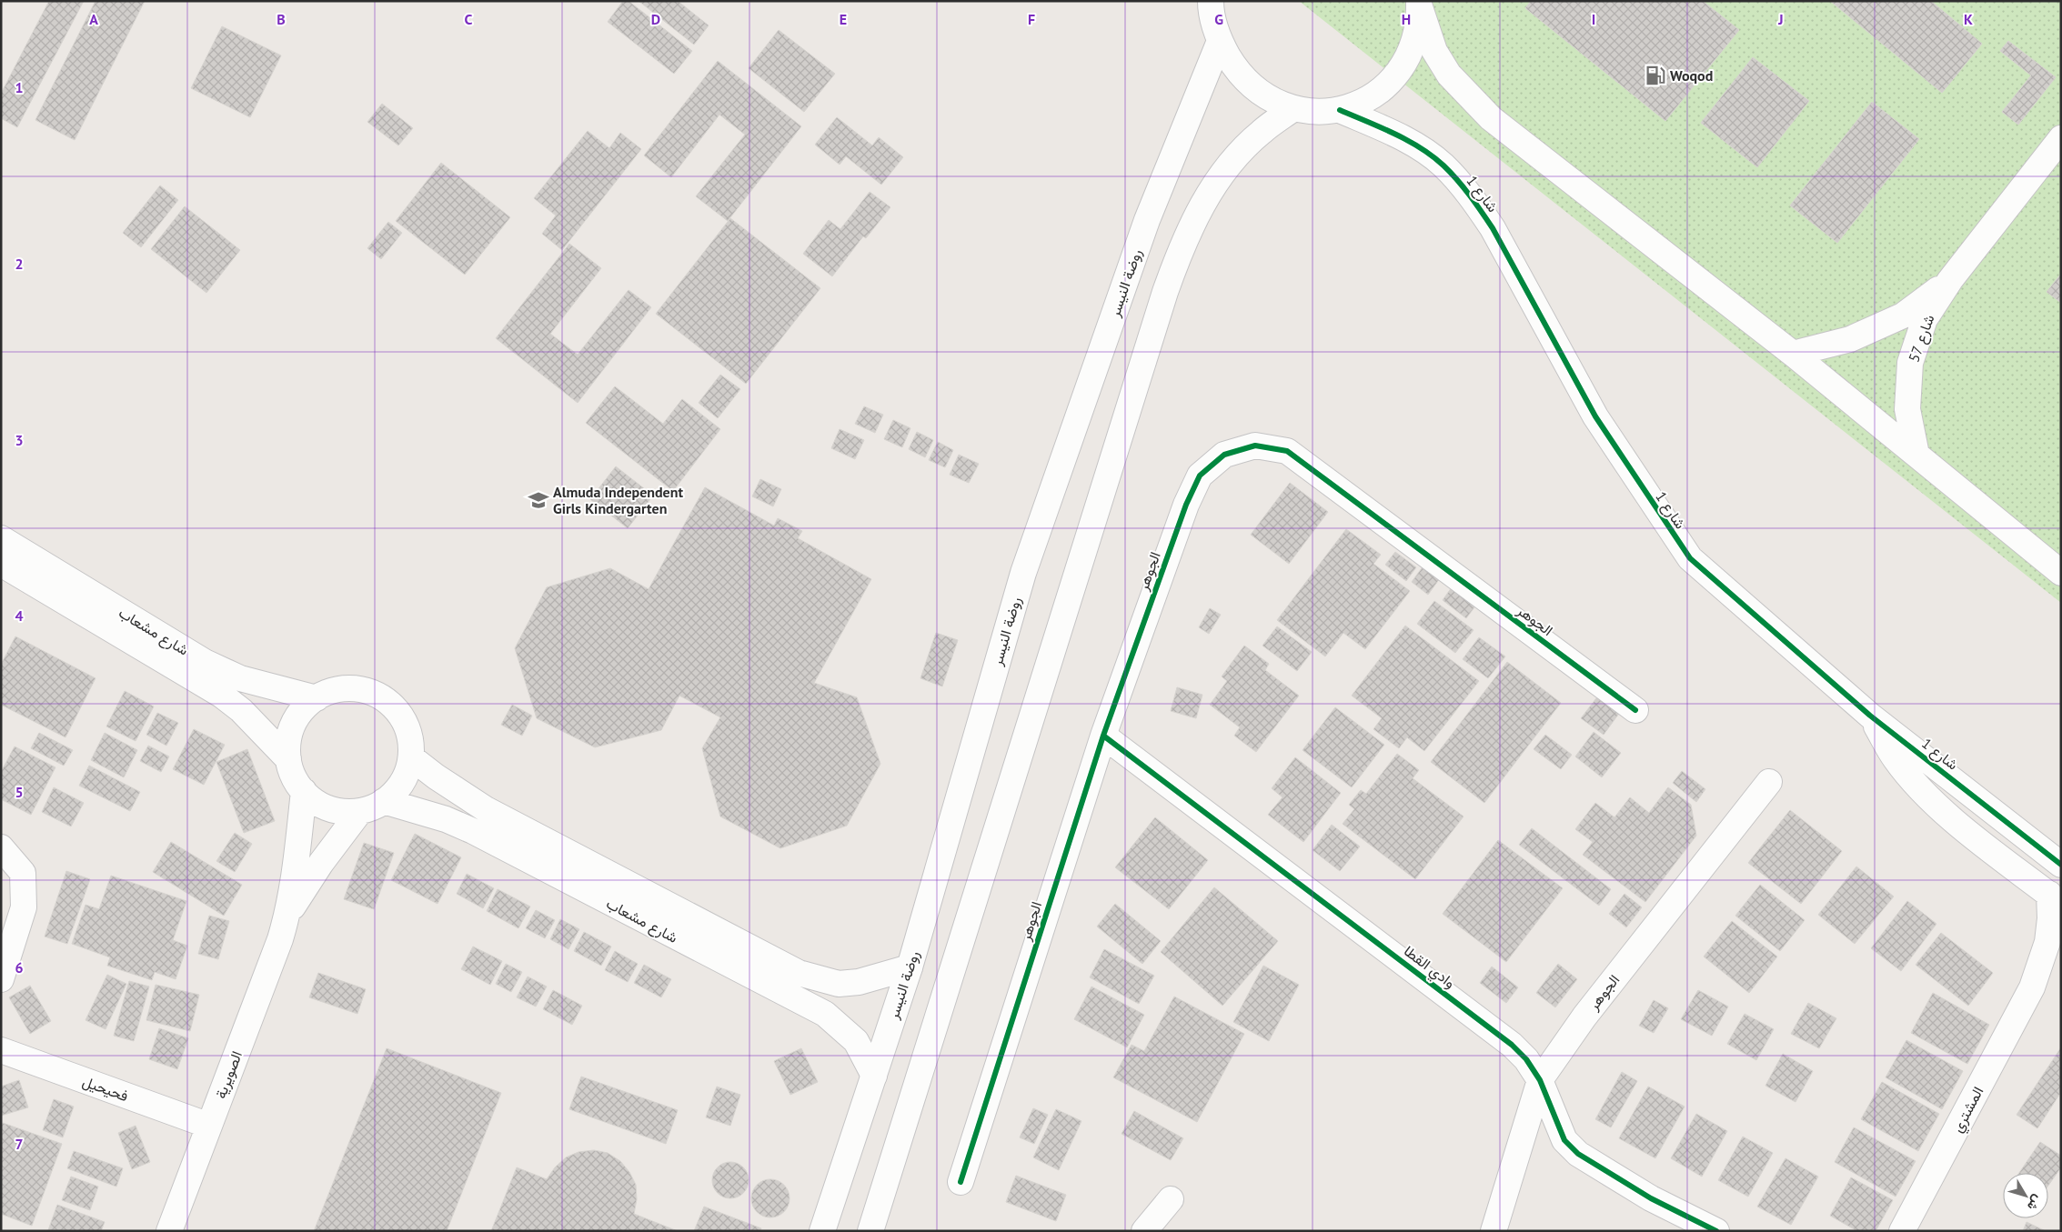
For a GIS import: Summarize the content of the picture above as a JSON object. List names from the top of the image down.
{
  "streets": {
    "street": [
      "شارع 1",
      "روضة النيسر",
      "شارع 57",
      "الجوهر",
      "شارع مشعاب",
      "وادي القطا",
      "الصويرية",
      "فحيحيل",
      "المشتري"
    ]
  },
  "crossings": [
    ["شارع 1", "المشتري"],
    ["روضة النيسر", "شارع مشعاب"],
    ["الجوهر", "وادي القطا"],
    ["شارع مشعاب", "الصويرية"],
    ["الصويرية", "فحيحيل"]
  ],
  "places": {
    "fuel station": ["Woqod"],
    "school or university": ["Almuda Independent Girls Kindergarten"]
  },
  "north": "bottom right",
  "grid": {
    "columns": [
      "A",
      "B",
      "C",
      "D",
      "E",
      "F",
      "G",
      "H",
      "I",
      "J",
      "K"
    ],
    "rows": [
      "1",
      "2",
      "3",
      "4",
      "5",
      "6",
      "7"
    ]
  }
}
